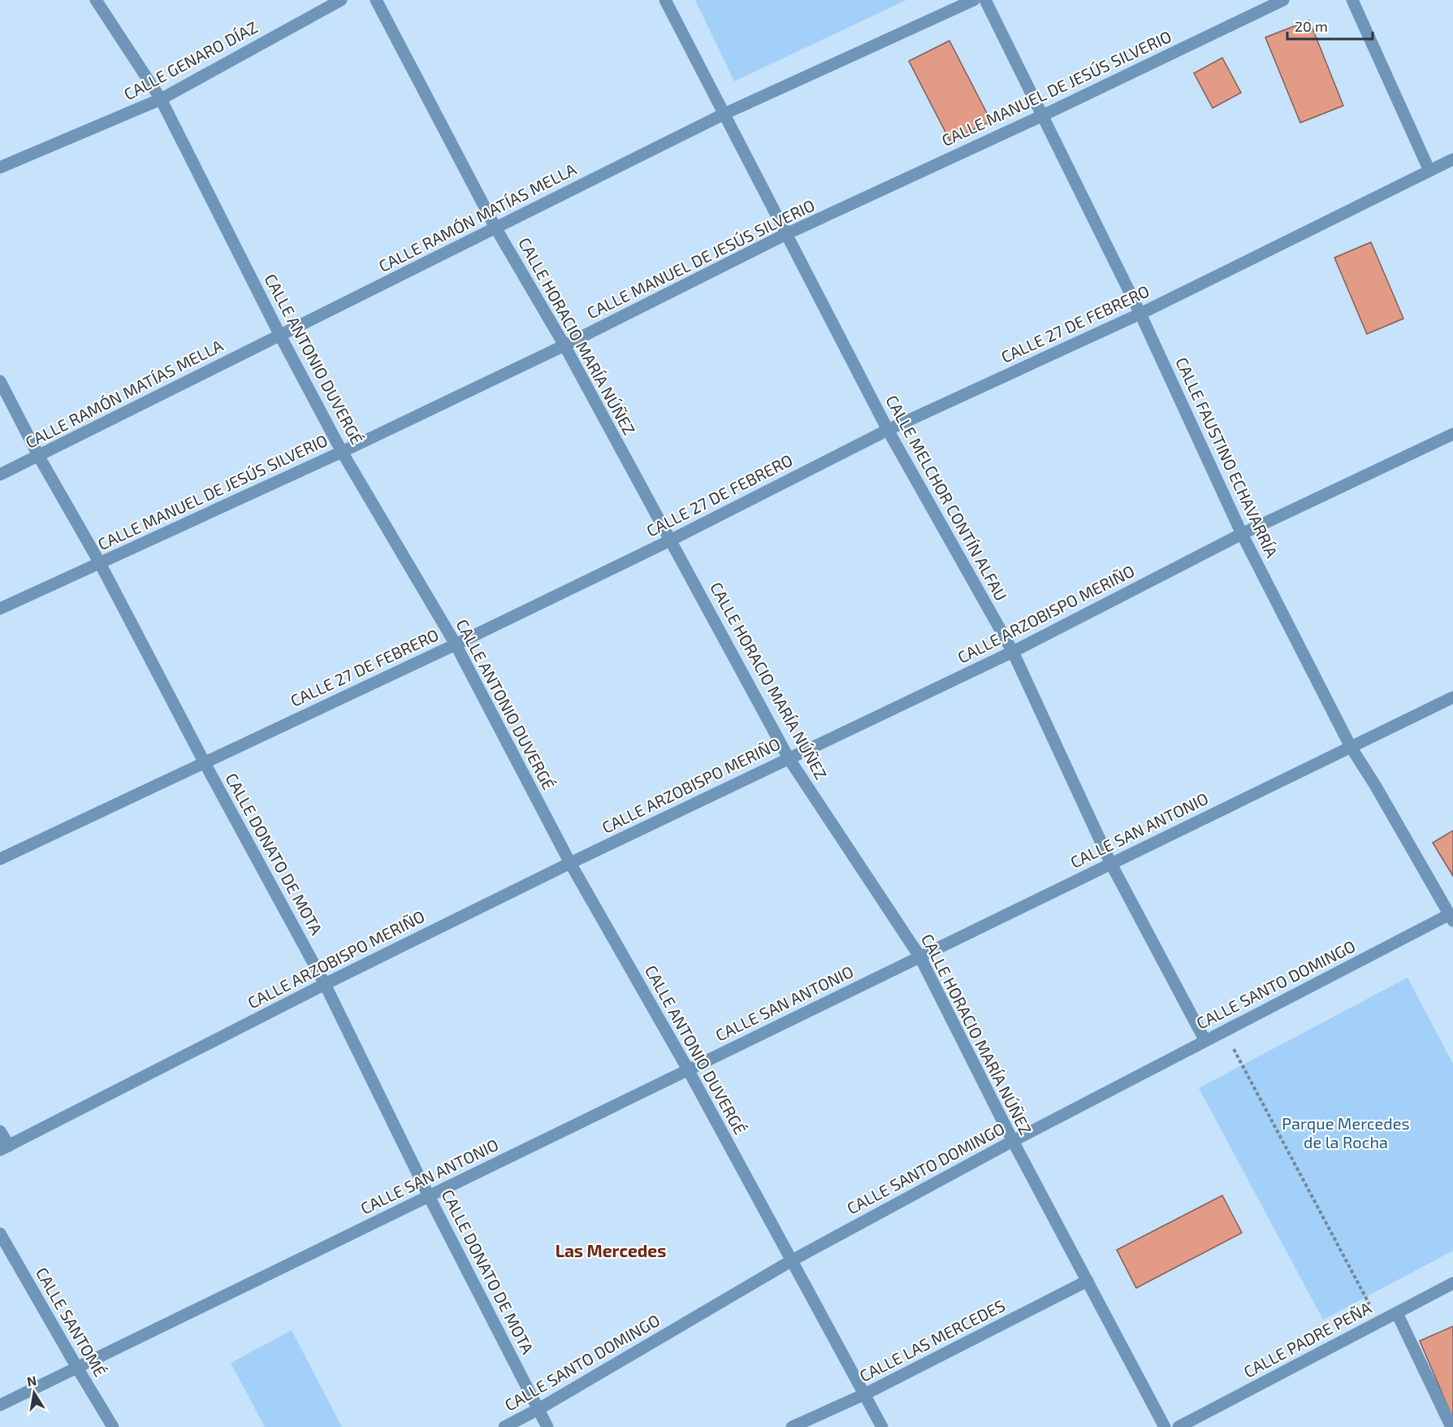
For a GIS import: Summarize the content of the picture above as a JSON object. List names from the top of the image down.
{
  "streets": {
    "street": [
      "CALLE GENARO DÍAZ",
      "CALLE MANUEL DE JESÚS SILVERIO",
      "CALLE RAMÓN MATÍAS MELLA",
      "CALLE 27 DE FEBRERO",
      "CALLE HORACIO MARÍA NÚÑEZ",
      "CALLE ANTONIO DUVERGÉ",
      "CALLE FAUSTINO ECHAVARRÍA",
      "CALLE MELCHOR CONTÍN ALFAU",
      "CALLE ARZOBISPO MERIÑO",
      "CALLE SAN ANTONIO",
      "CALLE DONATO DE MOTA",
      "CALLE SANTO DOMINGO",
      "CALLE SANTOMÉ",
      "CALLE PADRE PEÑA",
      "CALLE LAS MERCEDES"
    ]
  },
  "crossings": [
    ["CALLE GENARO DÍAZ", "CALLE ANTONIO DUVERGÉ"],
    ["CALLE MANUEL DE JESÚS SILVERIO", "CALLE HORACIO MARÍA NÚÑEZ"],
    ["CALLE MANUEL DE JESÚS SILVERIO", "CALLE ANTONIO DUVERGÉ"],
    ["CALLE MANUEL DE JESÚS SILVERIO", "CALLE FAUSTINO ECHAVARRÍA"],
    ["CALLE MANUEL DE JESÚS SILVERIO", "CALLE MELCHOR CONTÍN ALFAU"],
    ["CALLE MANUEL DE JESÚS SILVERIO", "CALLE DONATO DE MOTA"],
    ["CALLE RAMÓN MATÍAS MELLA", "CALLE HORACIO MARÍA NÚÑEZ"],
    ["CALLE RAMÓN MATÍAS MELLA", "CALLE ANTONIO DUVERGÉ"],
    ["CALLE RAMÓN MATÍAS MELLA", "CALLE MELCHOR CONTÍN ALFAU"],
    ["CALLE RAMÓN MATÍAS MELLA", "CALLE DONATO DE MOTA"],
    ["CALLE 27 DE FEBRERO", "CALLE HORACIO MARÍA NÚÑEZ"],
    ["CALLE 27 DE FEBRERO", "CALLE ANTONIO DUVERGÉ"],
    ["CALLE 27 DE FEBRERO", "CALLE FAUSTINO ECHAVARRÍA"],
    ["CALLE 27 DE FEBRERO", "CALLE MELCHOR CONTÍN ALFAU"],
    ["CALLE 27 DE FEBRERO", "CALLE DONATO DE MOTA"],
    ["CALLE HORACIO MARÍA NÚÑEZ", "CALLE ARZOBISPO MERIÑO"],
    ["CALLE HORACIO MARÍA NÚÑEZ", "CALLE SAN ANTONIO"],
    ["CALLE HORACIO MARÍA NÚÑEZ", "CALLE SANTO DOMINGO"],
    ["CALLE HORACIO MARÍA NÚÑEZ", "CALLE LAS MERCEDES"],
    ["CALLE ANTONIO DUVERGÉ", "CALLE ARZOBISPO MERIÑO"],
    ["CALLE ANTONIO DUVERGÉ", "CALLE SAN ANTONIO"],
    ["CALLE ANTONIO DUVERGÉ", "CALLE SANTO DOMINGO"],
    ["CALLE ANTONIO DUVERGÉ", "CALLE LAS MERCEDES"],
    ["CALLE FAUSTINO ECHAVARRÍA", "CALLE ARZOBISPO MERIÑO"],
    ["CALLE FAUSTINO ECHAVARRÍA", "CALLE SAN ANTONIO"],
    ["CALLE FAUSTINO ECHAVARRÍA", "CALLE SANTO DOMINGO"],
    ["CALLE MELCHOR CONTÍN ALFAU", "CALLE ARZOBISPO MERIÑO"],
    ["CALLE MELCHOR CONTÍN ALFAU", "CALLE SAN ANTONIO"],
    ["CALLE MELCHOR CONTÍN ALFAU", "CALLE SANTO DOMINGO"],
    ["CALLE ARZOBISPO MERIÑO", "CALLE DONATO DE MOTA"],
    ["CALLE SAN ANTONIO", "CALLE DONATO DE MOTA"],
    ["CALLE SAN ANTONIO", "CALLE SANTOMÉ"],
    ["CALLE DONATO DE MOTA", "CALLE SANTO DOMINGO"]
  ],
  "districts": ["Las Mercedes"],
  "parks": ["Parque Mercedes de la Rocha"],
  "scale_bar": "20 m",
  "north": "top"
}
